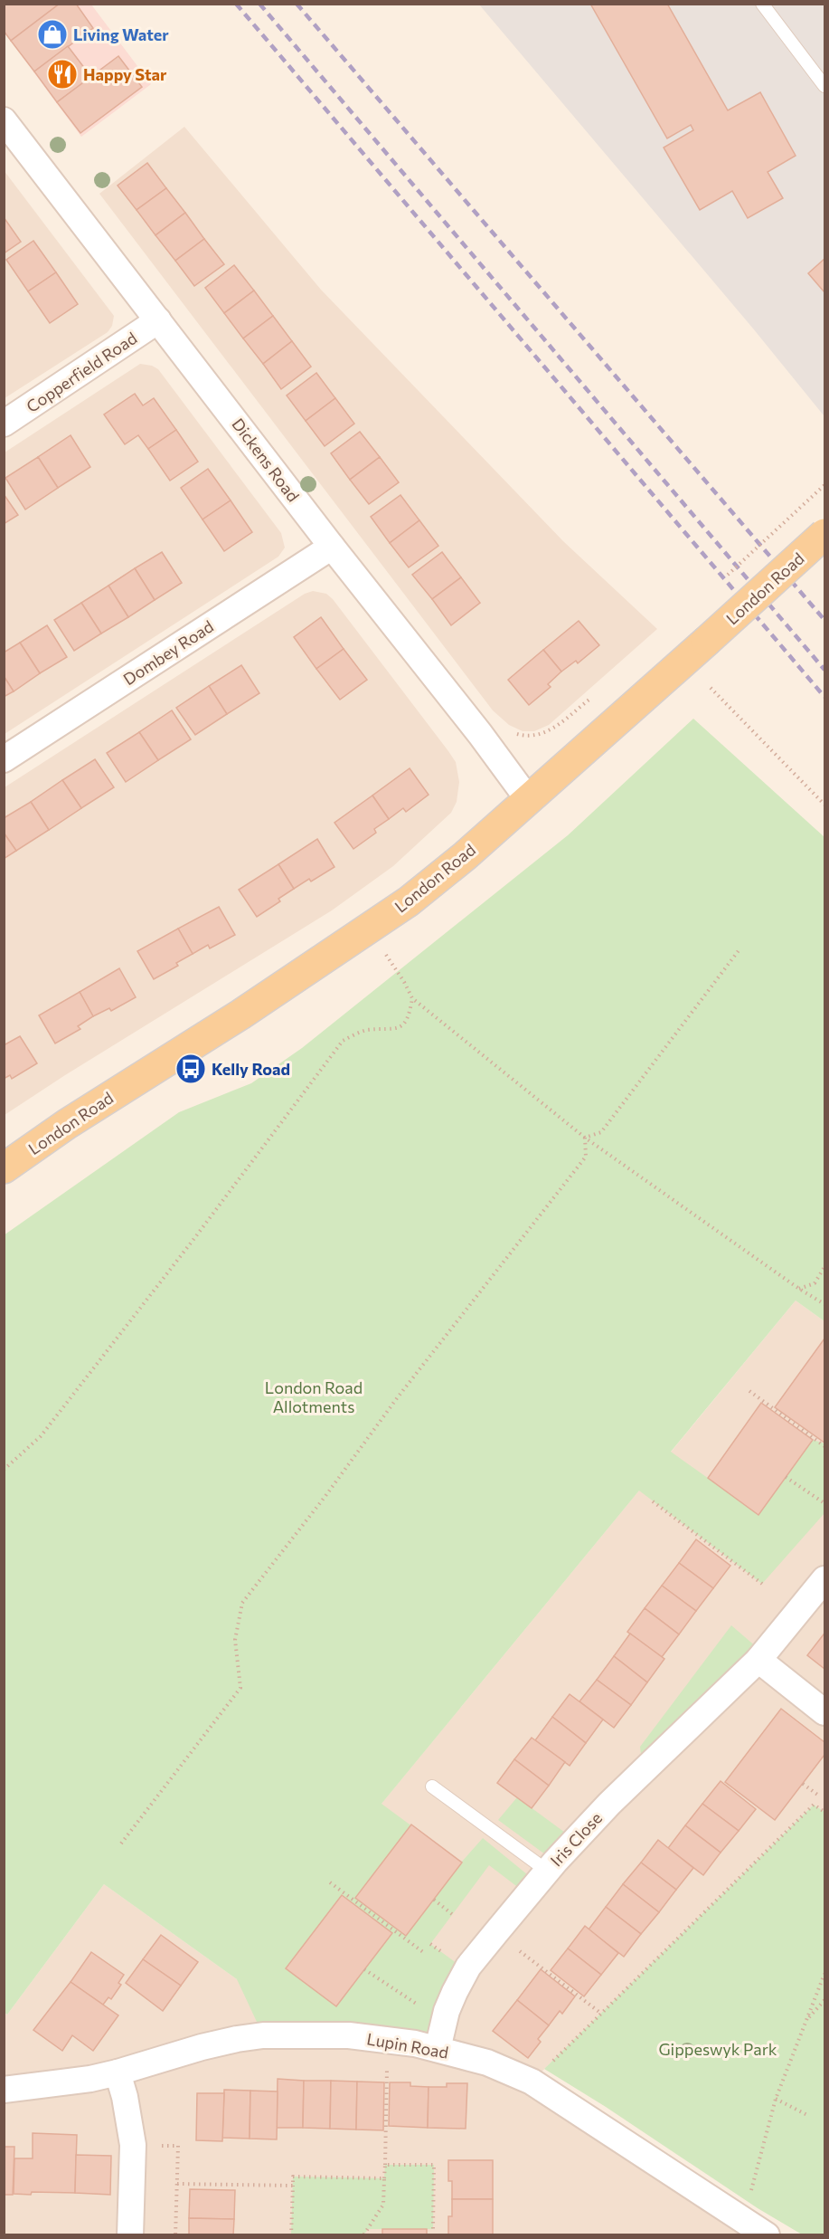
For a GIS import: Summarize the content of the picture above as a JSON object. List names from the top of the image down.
{
  "streets": {
    "main road": ["London Road"],
    "street": [
      "Copperfield Road",
      "Dickens Road",
      "Dombey Road",
      "Iris Close",
      "Lupin Road"
    ]
  },
  "crossings": [
    ["Copperfield Road", "Dickens Road"],
    ["Dickens Road", "London Road"],
    ["Dickens Road", "Dombey Road"],
    ["Iris Close", "Lupin Road"]
  ],
  "parks": ["London Road Allotments", "Gippeswyk Park"],
  "places": {
    "shop": ["Living Water"],
    "restaurant": ["Happy Star"],
    "bus stop": ["Kelly Road"]
  }
}
